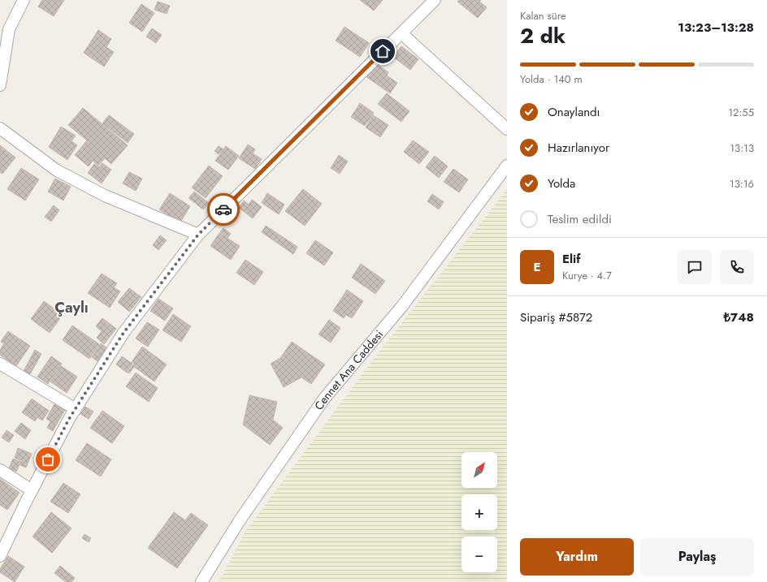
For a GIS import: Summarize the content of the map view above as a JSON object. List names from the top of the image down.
{
  "streets": {
    "street": ["Cennet Ana Caddesi"]
  },
  "districts": ["Çaylı"],
  "north": "top right",
  "page": {
    "heading": ["2 dk", "Kalan süre", "13:23–13:28"],
    "panel": [
      "Elif",
      "Kurye · 4.7",
      "Sipariş #5872",
      "₺748"
    ],
    "bar": "Yolda · 140 m",
    "list": [
      ["Onaylandı", "12:55"],
      ["Hazırlanıyor", "13:13"],
      ["Yolda", "13:16"],
      "Teslim edildi"
    ],
    "round": "E",
    "map_buttons": ["+", "−"],
    "buttons": ["Yardım", "Paylaş"]
  }
}
